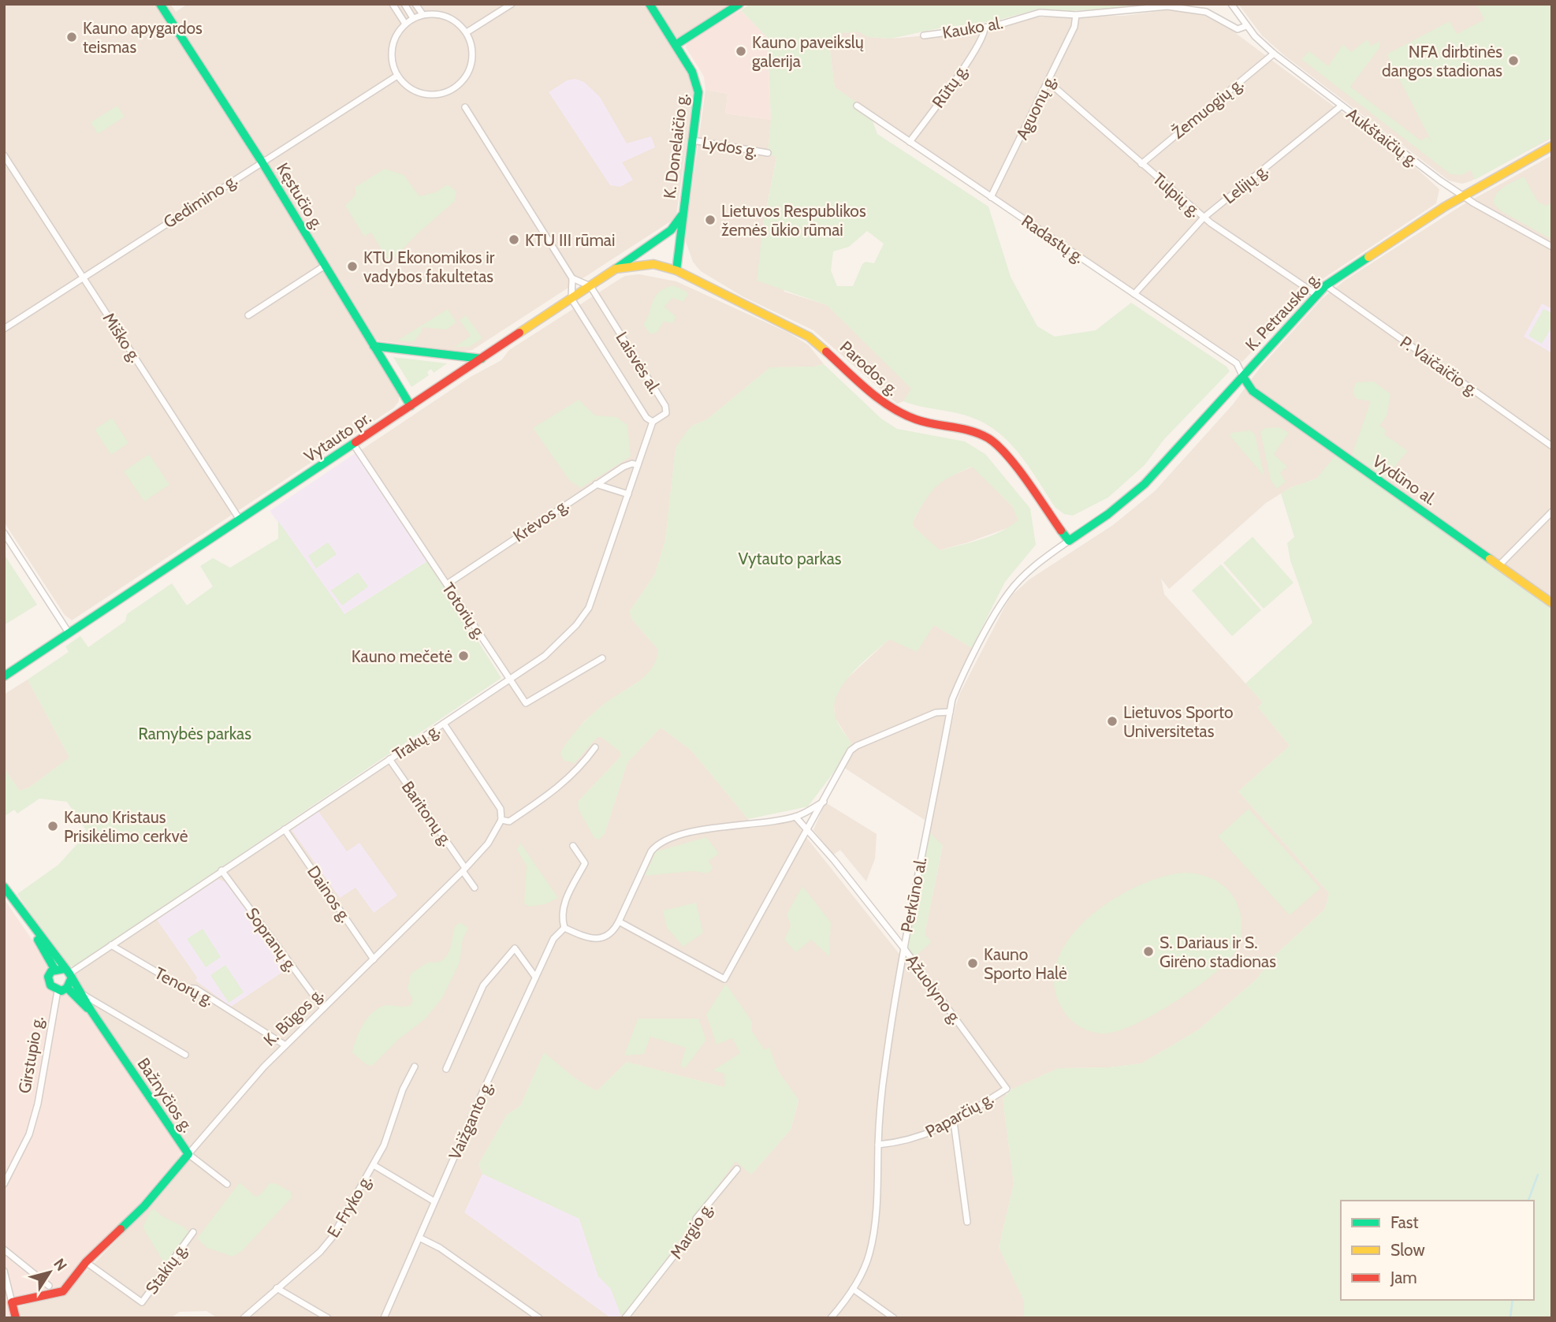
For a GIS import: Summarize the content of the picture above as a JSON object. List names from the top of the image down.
{
  "streets": {
    "street": [
      "Kauko al.",
      "Rūtų g.",
      "Aguonų g.",
      "Žemuogių g.",
      "Aukštaičių g.",
      "K. Donelaičio g.",
      "Lydos g.",
      "Lelijų g.",
      "Tulpių g.",
      "Kęstučio g.",
      "Gedimino g.",
      "Radastų g.",
      "K. Petrausko g.",
      "Miško g.",
      "Laisvės al.",
      "P. Vaičaičio g.",
      "Parodos g.",
      "Vytauto pr.",
      "Vydūno al.",
      "Krėvos g.",
      "Totorių g.",
      "Trakų g.",
      "Baritonų g.",
      "Dainos g.",
      "Perkūno al.",
      "Sopranų g.",
      "Tenorų g.",
      "Ąžuolyno g.",
      "K. Būgos g.",
      "Girstupio g.",
      "Bažnyčios g.",
      "Paparčių g.",
      "Vaižganto g.",
      "E. Fryko g.",
      "Margio g.",
      "Stakių g."
    ]
  },
  "crossings": [
    ["Kauko al.", "Rūtų g."],
    ["Kauko al.", "Aguonų g."],
    ["Kauko al.", "Aukštaičių g."],
    ["Rūtų g.", "Radastų g."],
    ["Aguonų g.", "Tulpių g."],
    ["Aguonų g.", "Radastų g."],
    ["Žemuogių g.", "Aukštaičių g."],
    ["Žemuogių g.", "Tulpių g."],
    ["Aukštaičių g.", "Lelijų g."],
    ["Aukštaičių g.", "K. Petrausko g."],
    ["K. Donelaičio g.", "Lydos g."],
    ["K. Donelaičio g.", "Parodos g."],
    ["K. Donelaičio g.", "Vytauto pr."],
    ["Lelijų g.", "Tulpių g."],
    ["Lelijų g.", "Radastų g."],
    ["Tulpių g.", "K. Petrausko g."],
    ["Kęstučio g.", "Gedimino g."],
    ["Kęstučio g.", "Vytauto pr."],
    ["Gedimino g.", "Miško g."],
    ["Radastų g.", "K. Petrausko g."],
    ["Radastų g.", "Vydūno al."],
    ["K. Petrausko g.", "P. Vaičaičio g."],
    ["K. Petrausko g.", "Parodos g."],
    ["K. Petrausko g.", "Vydūno al."],
    ["K. Petrausko g.", "Perkūno al."],
    ["Miško g.", "Vytauto pr."],
    ["Laisvės al.", "Vytauto pr."],
    ["Laisvės al.", "Trakų g."],
    ["Parodos g.", "Vytauto pr."],
    ["Parodos g.", "Perkūno al."],
    ["Vytauto pr.", "Totorių g."],
    ["Krėvos g.", "Totorių g."],
    ["Krėvos g.", "Trakų g."],
    ["Totorių g.", "Trakų g."],
    ["Trakų g.", "Baritonų g."],
    ["Trakų g.", "Dainos g."],
    ["Trakų g.", "Sopranų g."],
    ["Trakų g.", "Tenorų g."],
    ["Trakų g.", "Bažnyčios g."],
    ["Baritonų g.", "K. Būgos g."],
    ["Dainos g.", "K. Būgos g."],
    ["Perkūno al.", "Ąžuolyno g."],
    ["Perkūno al.", "Paparčių g."],
    ["Sopranų g.", "K. Būgos g."],
    ["Tenorų g.", "K. Būgos g."],
    ["Ąžuolyno g.", "Paparčių g."],
    ["K. Būgos g.", "Bažnyčios g."],
    ["K. Būgos g.", "Stakių g."]
  ],
  "parks": ["Vytauto parkas", "Ramybės parkas"],
  "places": [
    "Kauno apygardos teismas",
    "Kauno paveikslų galerija",
    "NFA dirbtinės dangos stadionas",
    "Lietuvos Respublikos žemės ūkio rūmai",
    "KTU III rūmai",
    "KTU Ekonomikos ir vadybos fakultetas",
    "Kauno mečetė",
    "Lietuvos Sporto Universitetas",
    "Kauno Kristaus Prisikėlimo cerkvė",
    "S. Dariaus ir S. Girėno stadionas",
    "Kauno Sporto Halė"
  ],
  "legend": ["Fast", "Slow", "Jam"],
  "north": "top right"
}
